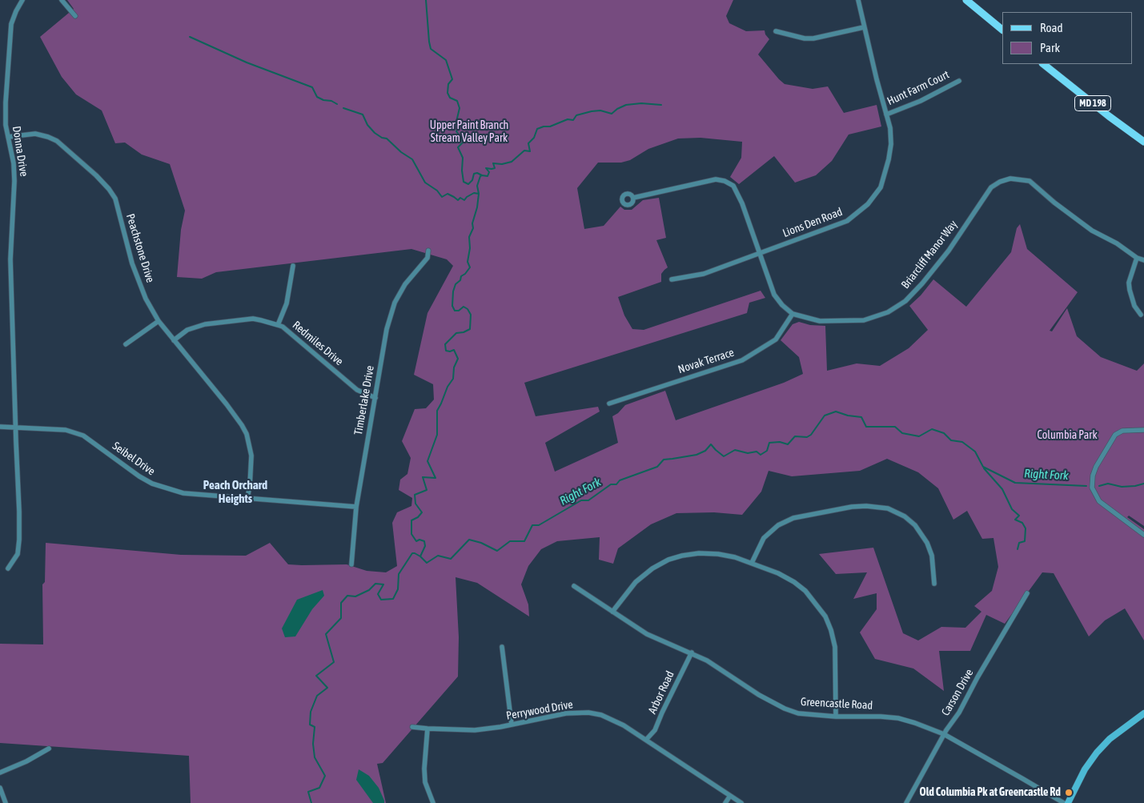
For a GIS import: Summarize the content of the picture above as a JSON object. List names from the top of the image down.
{
  "streets": {
    "main road": ["MD 198"],
    "street": [
      "Hunt Farm Court",
      "Donna Drive",
      "Lions Den Road",
      "Peachstone Drive",
      "Briarcliff Manor Way",
      "Redmiles Drive",
      "Novak Terrace",
      "Timberlake Drive",
      "Seibel Drive",
      "Arbor Road",
      "Carson Drive",
      "Greencastle Road",
      "Perrywood Drive"
    ]
  },
  "crossings": [
    ["Hunt Farm Court", "Lions Den Road"],
    ["Donna Drive", "Peachstone Drive"],
    ["Donna Drive", "Seibel Drive"],
    ["Lions Den Road", "Briarcliff Manor Way"],
    ["Peachstone Drive", "Redmiles Drive"],
    ["Peachstone Drive", "Seibel Drive"],
    ["Briarcliff Manor Way", "Novak Terrace"],
    ["Redmiles Drive", "Timberlake Drive"],
    ["Timberlake Drive", "Seibel Drive"],
    ["Arbor Road", "Greencastle Road"],
    ["Arbor Road", "Perrywood Drive"],
    ["Carson Drive", "Greencastle Road"]
  ],
  "districts": ["Peach Orchard Heights"],
  "water": ["Right Fork"],
  "parks": ["Upper Paint Branch Stream Valley Park", "Columbia Park"],
  "places": ["Old Columbia Pk at Greencastle Rd"],
  "legend": ["Road", "Park"]
}
